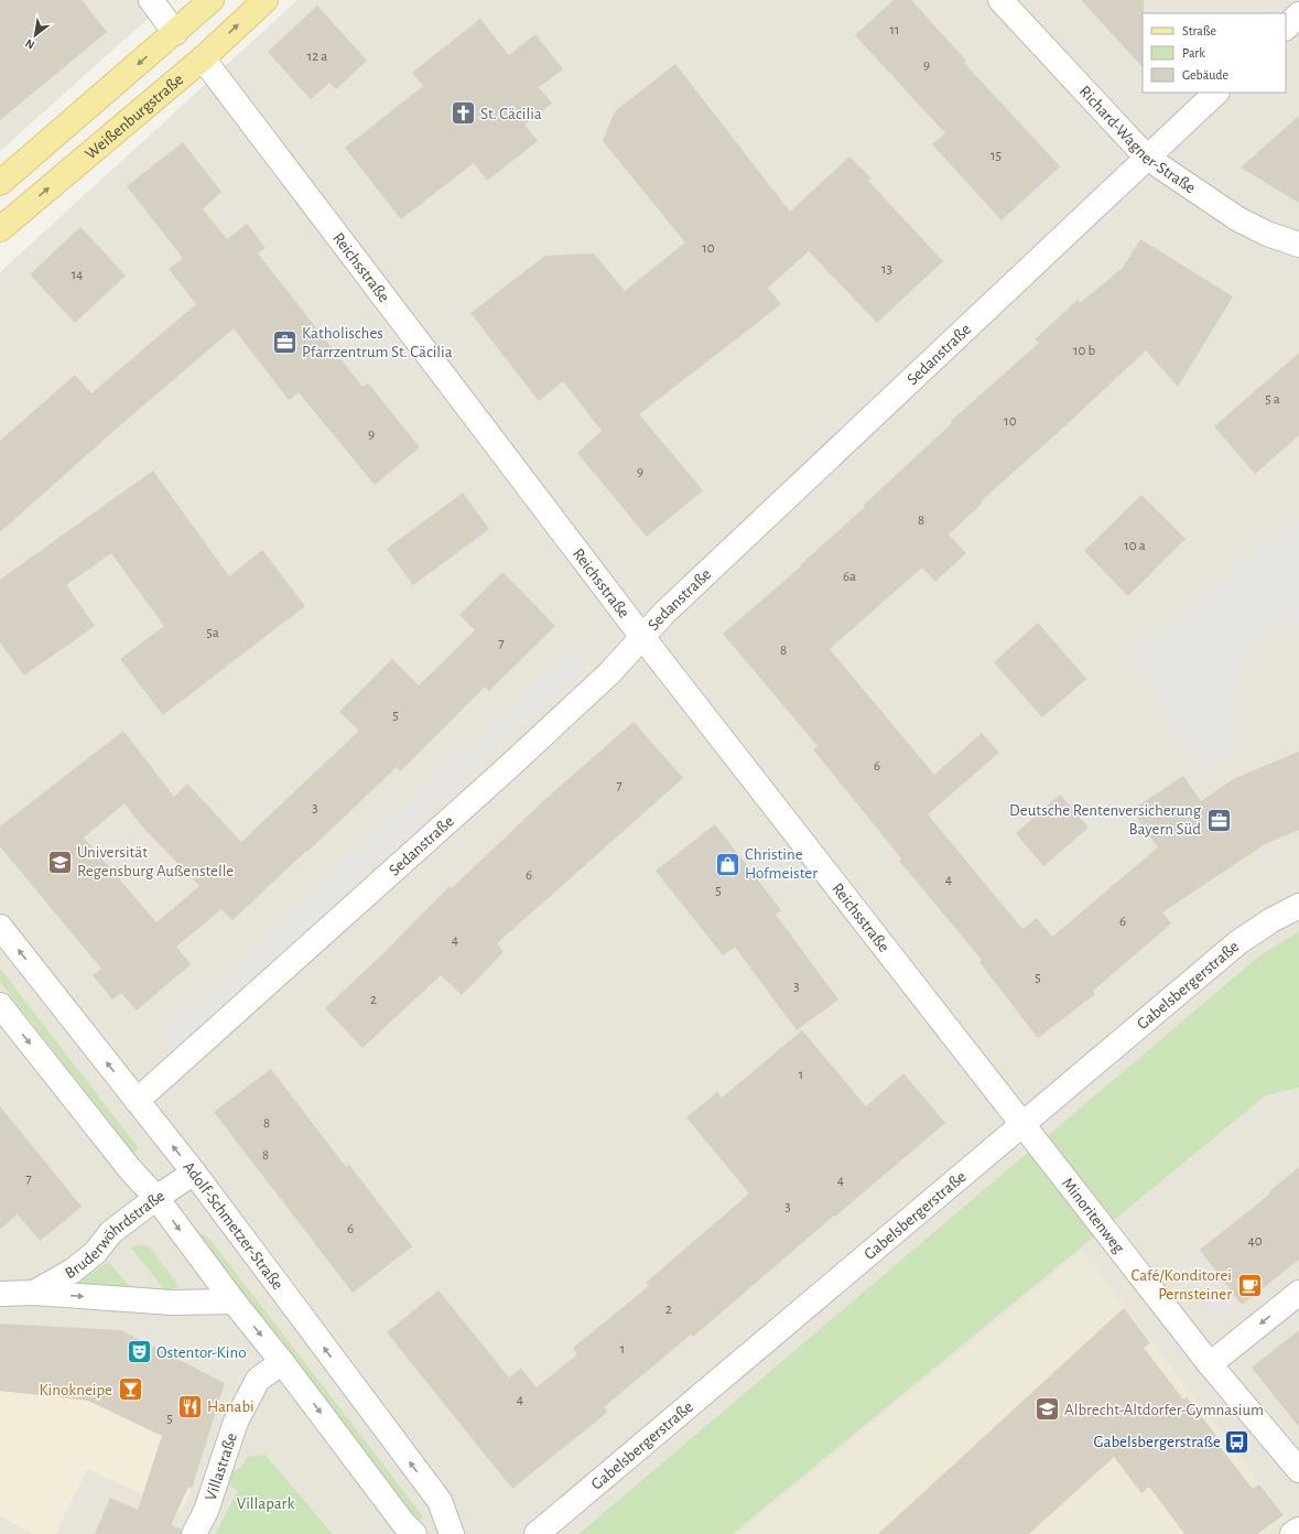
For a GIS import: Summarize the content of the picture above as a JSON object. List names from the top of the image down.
{
  "streets": {
    "main road": ["Weißenburgstraße"],
    "street": [
      "Richard-Wagner-Straße",
      "Reichsstraße",
      "Sedanstraße",
      "Gabelsbergerstraße",
      "Minoritenweg",
      "Adolf-Schmetzer-Straße",
      "Bruderwöhrdstraße",
      "Villastraße"
    ]
  },
  "crossings": [
    ["Weißenburgstraße", "Reichsstraße"],
    ["Richard-Wagner-Straße", "Sedanstraße"],
    ["Reichsstraße", "Sedanstraße"],
    ["Reichsstraße", "Gabelsbergerstraße"],
    ["Reichsstraße", "Minoritenweg"],
    ["Sedanstraße", "Adolf-Schmetzer-Straße"],
    ["Gabelsbergerstraße", "Minoritenweg"],
    ["Adolf-Schmetzer-Straße", "Bruderwöhrdstraße"]
  ],
  "one_way": ["Bruderwöhrdstraße"],
  "parks": ["Villapark"],
  "places": {
    "church": ["St. Cäcilia"],
    "office": ["Katholisches Pfarrzentrum St. Cäcilia", "Deutsche Rentenversicherung Bayern Süd"],
    "school or university": ["Universität Regensburg Außenstelle", "Albrecht-Altdorfer-Gymnasium"],
    "shop": ["Christine Hofmeister"],
    "cafe": ["Café/Konditorei Pernsteiner"],
    "theatre": ["Ostentor-Kino"],
    "bar": ["Kinokneipe"],
    "restaurant": ["Hanabi"],
    "bus stop": ["Gabelsbergerstraße"]
  },
  "house_numbers": [
    "11",
    "12 a",
    "9",
    "15",
    "10",
    "13",
    "14",
    "10 b",
    "5 a",
    "10",
    "9",
    "9",
    "8",
    "10 a",
    "6a",
    "5a",
    "7",
    "8",
    "5",
    "6",
    "7",
    "3",
    "6",
    "4",
    "5",
    "6",
    "4",
    "5",
    "3",
    "2",
    "1",
    "8",
    "8",
    "7",
    "4",
    "3",
    "6",
    "40",
    "2",
    "1",
    "4",
    "5"
  ],
  "legend": ["Straße", "Park", "Gebäude"],
  "north": "bottom left"
}
